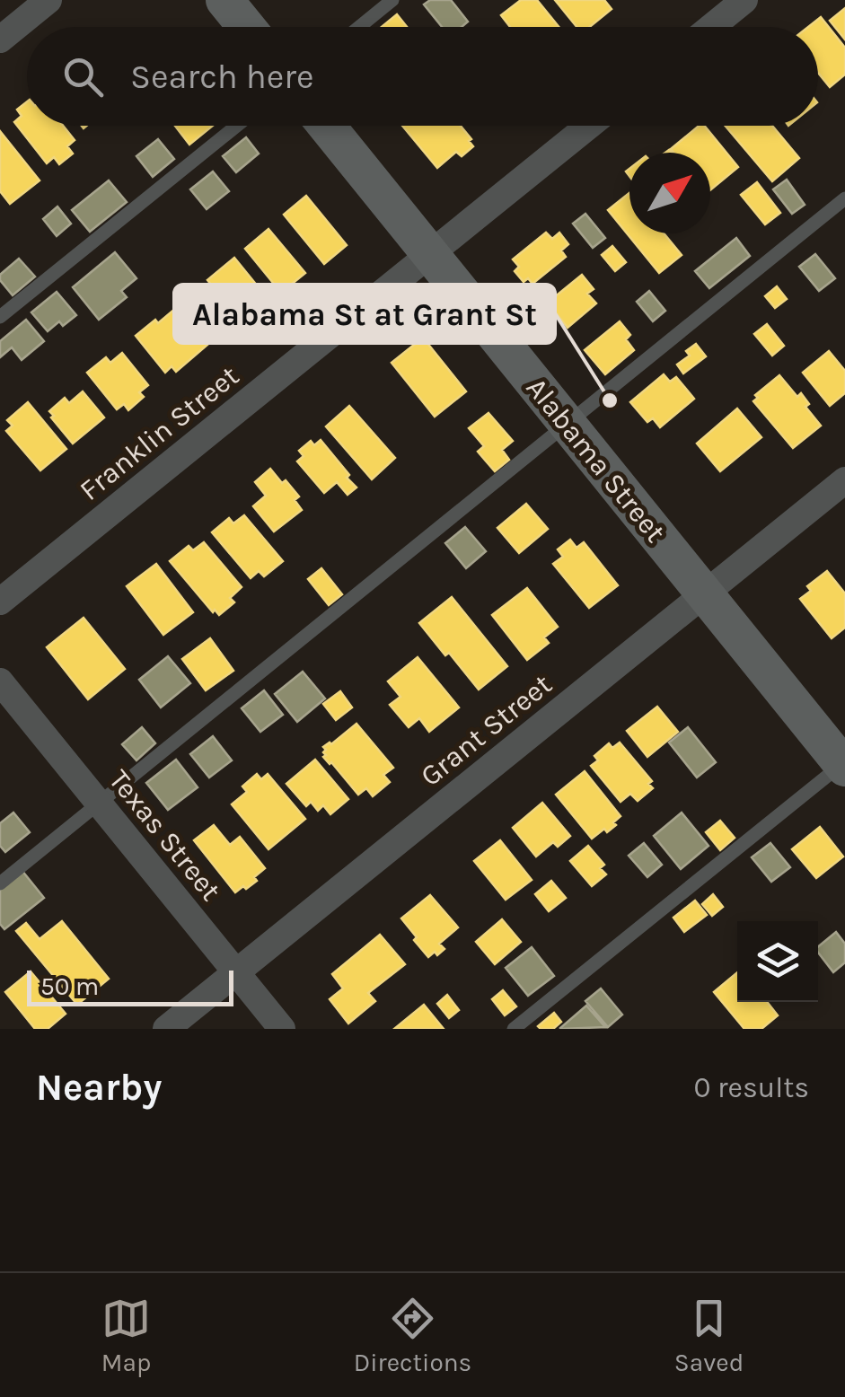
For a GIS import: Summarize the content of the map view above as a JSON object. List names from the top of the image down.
{
  "streets": {
    "main road": ["Alabama Street"],
    "street": ["Franklin Street", "Grant Street", "Texas Street"]
  },
  "crossings": [
    ["Franklin Street", "Alabama Street"],
    ["Alabama Street", "Grant Street"],
    ["Grant Street", "Texas Street"]
  ],
  "places": ["Alabama St at Grant St"],
  "scale_bar": "50 m",
  "north": "top right",
  "page": {
    "search": "Search here",
    "scale": "50 m",
    "heading": ["Nearby", "0 results"],
    "nav": ["Map", "Directions", "Saved"]
  }
}
